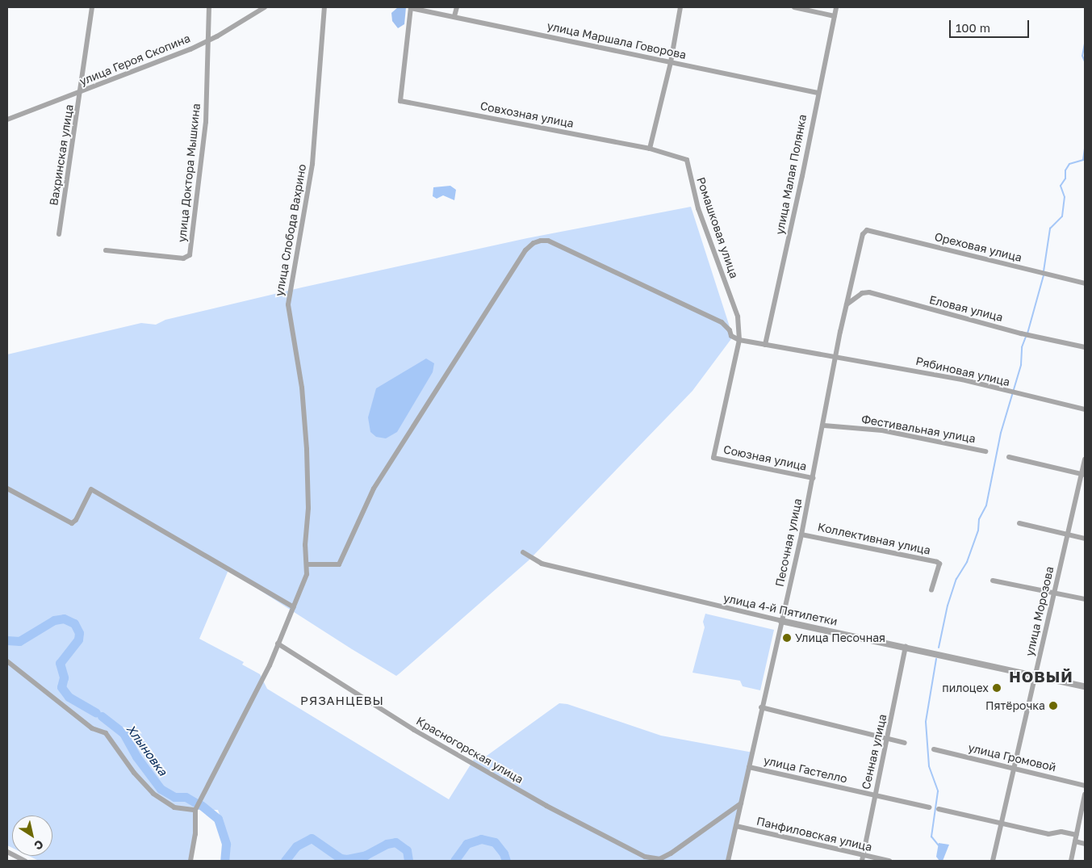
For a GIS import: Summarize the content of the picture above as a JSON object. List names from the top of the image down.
{
  "streets": {
    "street": [
      "улица Маршала Говорова",
      "улица Героя Скопина",
      "Совхозная улица",
      "Вахринская улица",
      "улица Доктора Мышкина",
      "улица Малая Полянка",
      "Ромашковая улица",
      "улица Слобода Вахрино",
      "Ореховая улица",
      "Еловая улица",
      "Рябиновая улица",
      "Фестивальная улица",
      "Союзная улица",
      "Коллективная улица",
      "Песочная улица",
      "улица 4-й Пятилетки",
      "улица Морозова",
      "Красногорская улица",
      "Сенная улица",
      "улица Громовой",
      "улица Гастелло",
      "Панфиловская улица"
    ]
  },
  "crossings": [
    ["улица Маршала Говорова", "Совхозная улица"],
    ["улица Маршала Говорова", "улица Малая Полянка"],
    ["улица Героя Скопина", "Вахринская улица"],
    ["улица Героя Скопина", "улица Доктора Мышкина"],
    ["Совхозная улица", "Ромашковая улица"],
    ["улица Малая Полянка", "Рябиновая улица"],
    ["Ромашковая улица", "Рябиновая улица"],
    ["Ромашковая улица", "Союзная улица"],
    ["улица Слобода Вахрино", "Красногорская улица"],
    ["Ореховая улица", "Песочная улица"],
    ["Еловая улица", "Песочная улица"],
    ["Рябиновая улица", "Песочная улица"],
    ["Фестивальная улица", "Песочная улица"],
    ["Союзная улица", "Песочная улица"],
    ["Коллективная улица", "Песочная улица"],
    ["Песочная улица", "улица 4-й Пятилетки"],
    ["Песочная улица", "Красногорская улица"],
    ["Песочная улица", "улица Гастелло"],
    ["Песочная улица", "Панфиловская улица"],
    ["улица 4-й Пятилетки", "улица Морозова"],
    ["улица 4-й Пятилетки", "Сенная улица"],
    ["улица Морозова", "улица Громовой"],
    ["Сенная улица", "улица Гастелло"],
    ["Сенная улица", "Панфиловская улица"]
  ],
  "districts": ["НОВЫЙ", "РЯЗАНЦЕВЫ"],
  "water": ["Хлыновка"],
  "places": ["Улица Песочная", "пилоцех", "Пятёрочка"],
  "scale_bar": "100 m",
  "north": "bottom right"
}
